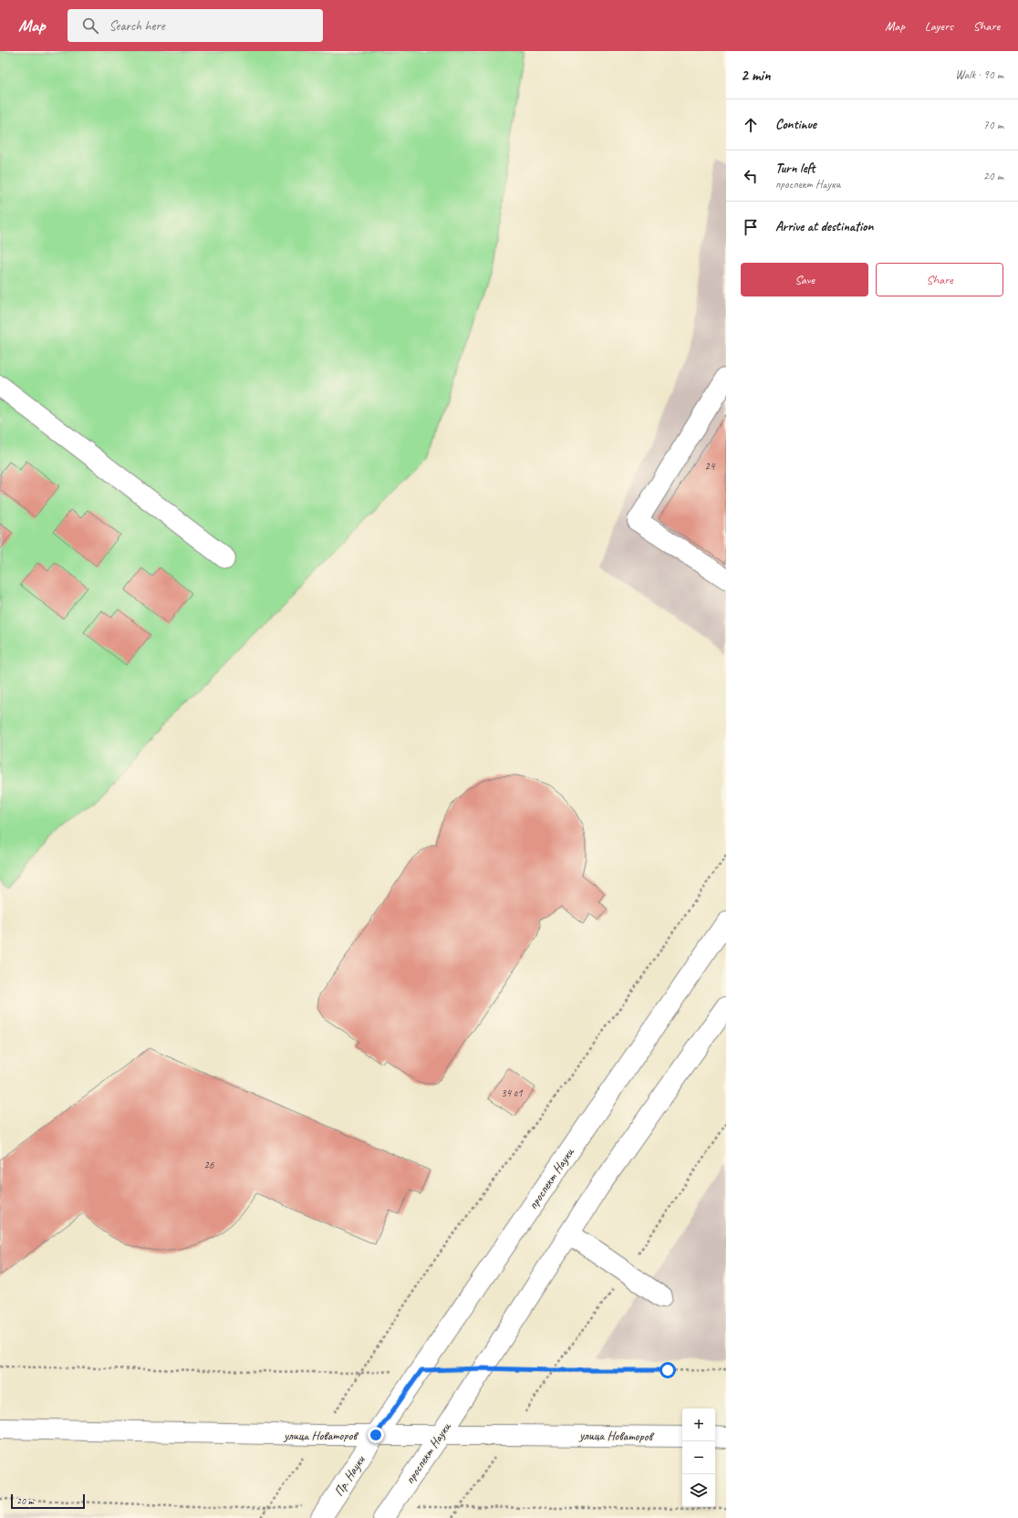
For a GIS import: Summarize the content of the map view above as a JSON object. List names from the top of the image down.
{
  "streets": {
    "street": ["проспект Науки", "улица Новаторов", "Пр. Науки"]
  },
  "crossings": [
    ["проспект Науки", "улица Новаторов"],
    ["проспект Науки", "Пр. Науки"],
    ["улица Новаторов", "Пр. Науки"]
  ],
  "house_numbers": ["24", "34 с1", "26"],
  "scale_bar": "20 m",
  "page": {
    "header": "Map",
    "search": "Search here",
    "nav": ["Map", "Layers", "Share"],
    "heading": ["2 min", "Walk · 90 m"],
    "list": [
      ["Continue", "70 m"],
      ["Turn left", "проспект Науки", "20 m"],
      "Arrive at destination"
    ],
    "buttons": ["Save", "Share"],
    "map_buttons": ["+", "−"],
    "scale": "20 m"
  }
}
